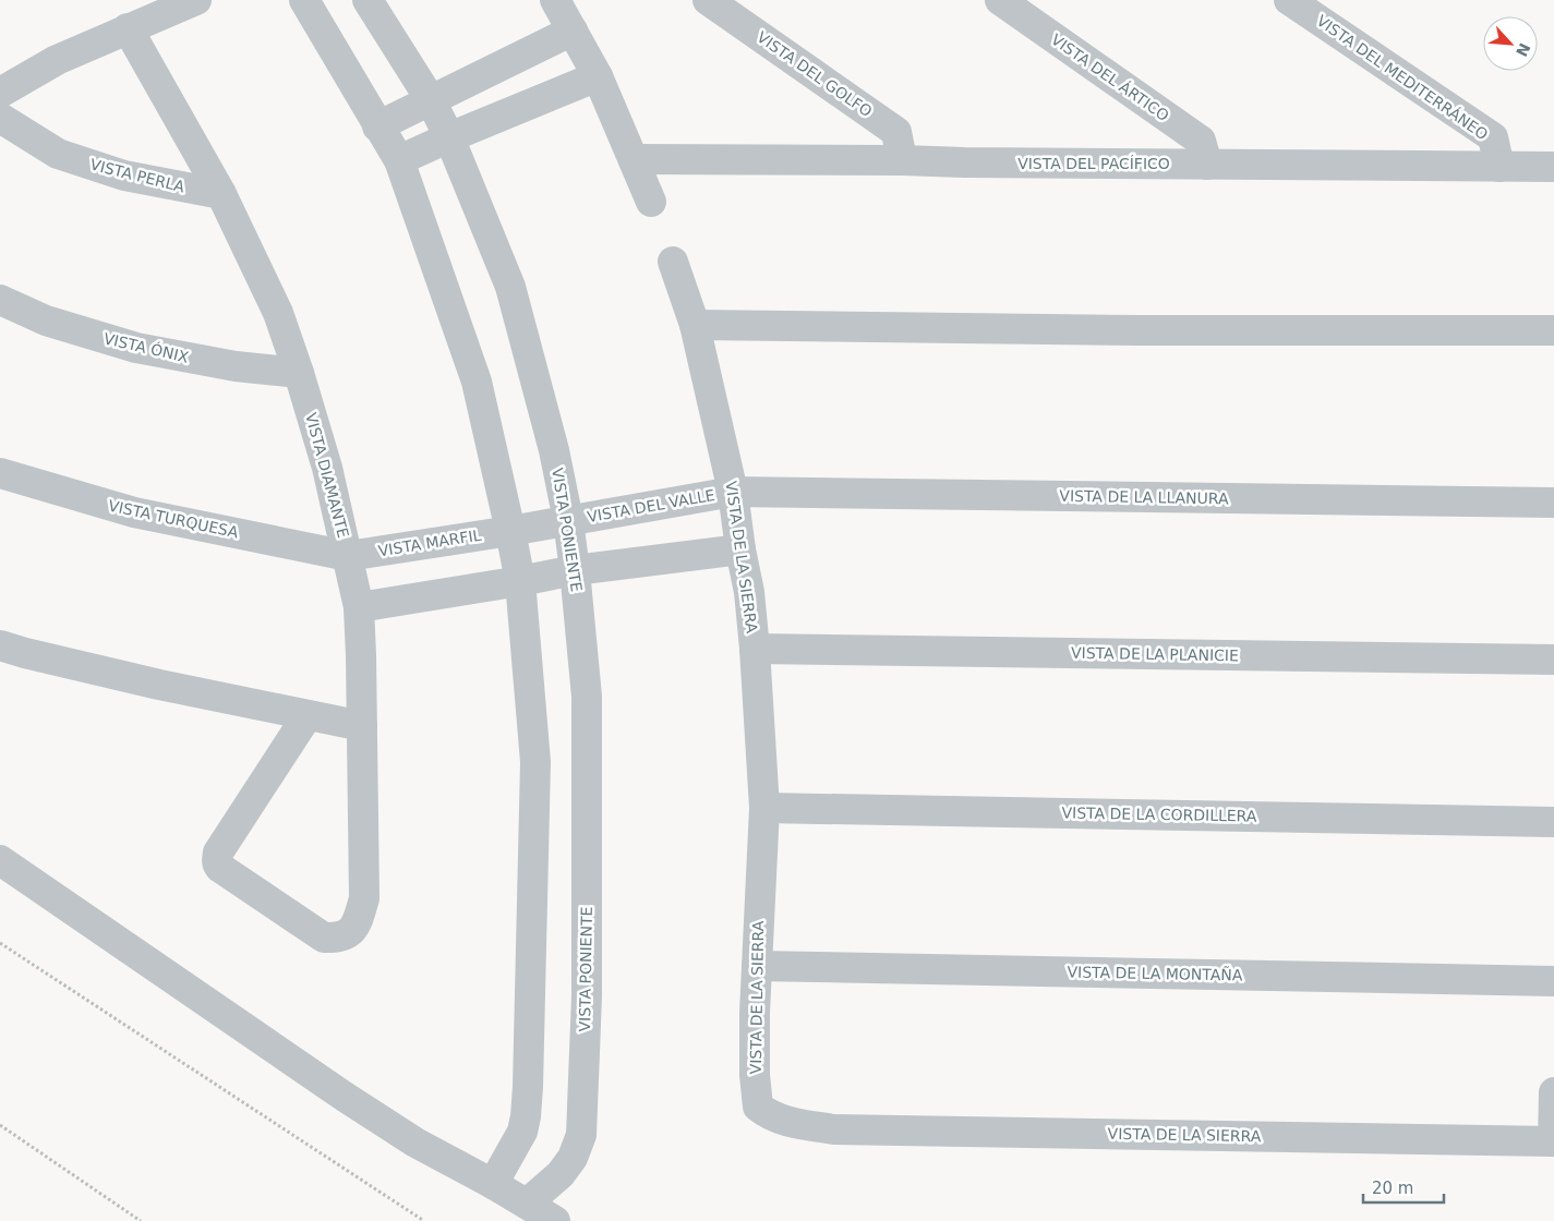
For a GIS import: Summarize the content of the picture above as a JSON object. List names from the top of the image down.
{
  "streets": {
    "street": [
      "VISTA DEL GOLFO",
      "VISTA DEL ÁRTICO",
      "VISTA DEL MEDITERRÁNEO",
      "VISTA DEL PACÍFICO",
      "VISTA PERLA",
      "VISTA ÓNIX",
      "VISTA DIAMANTE",
      "VISTA DE LA LLANURA",
      "VISTA DEL VALLE",
      "VISTA TURQUESA",
      "VISTA PONIENTE",
      "VISTA MARFIL",
      "VISTA DE LA SIERRA",
      "VISTA DE LA PLANICIE",
      "VISTA DE LA CORDILLERA",
      "VISTA DE LA MONTAÑA"
    ]
  },
  "crossings": [
    ["VISTA DEL GOLFO", "VISTA DEL PACÍFICO"],
    ["VISTA DEL ÁRTICO", "VISTA DEL PACÍFICO"],
    ["VISTA DEL MEDITERRÁNEO", "VISTA DEL PACÍFICO"],
    ["VISTA PERLA", "VISTA DIAMANTE"],
    ["VISTA ÓNIX", "VISTA DIAMANTE"],
    ["VISTA DIAMANTE", "VISTA TURQUESA"],
    ["VISTA DIAMANTE", "VISTA MARFIL"],
    ["VISTA DE LA LLANURA", "VISTA DEL VALLE"],
    ["VISTA DE LA LLANURA", "VISTA DE LA SIERRA"],
    ["VISTA DEL VALLE", "VISTA PONIENTE"],
    ["VISTA DEL VALLE", "VISTA MARFIL"],
    ["VISTA DEL VALLE", "VISTA DE LA SIERRA"],
    ["VISTA TURQUESA", "VISTA MARFIL"],
    ["VISTA DE LA SIERRA", "VISTA DE LA PLANICIE"],
    ["VISTA DE LA SIERRA", "VISTA DE LA CORDILLERA"],
    ["VISTA DE LA SIERRA", "VISTA DE LA MONTAÑA"]
  ],
  "scale_bar": "20 m",
  "north": "bottom right"
}
